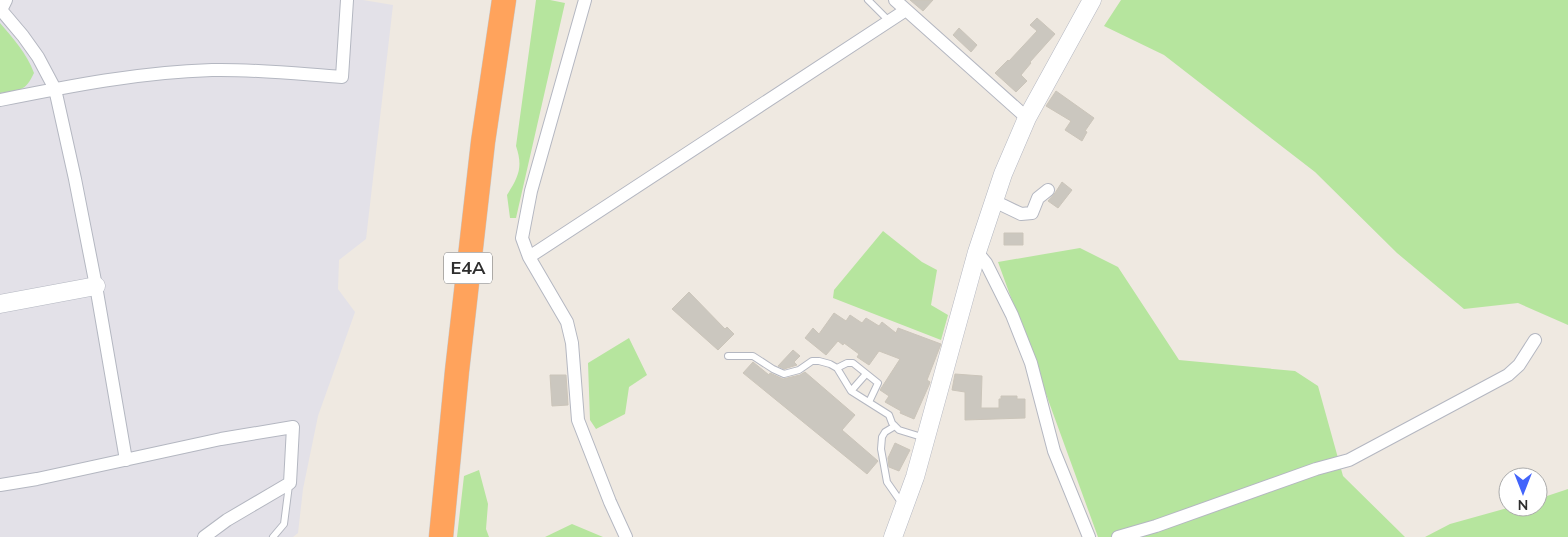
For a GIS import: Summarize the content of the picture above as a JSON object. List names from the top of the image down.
{
  "streets": {
    "highway": ["E4A"]
  },
  "north": "bottom"
}
